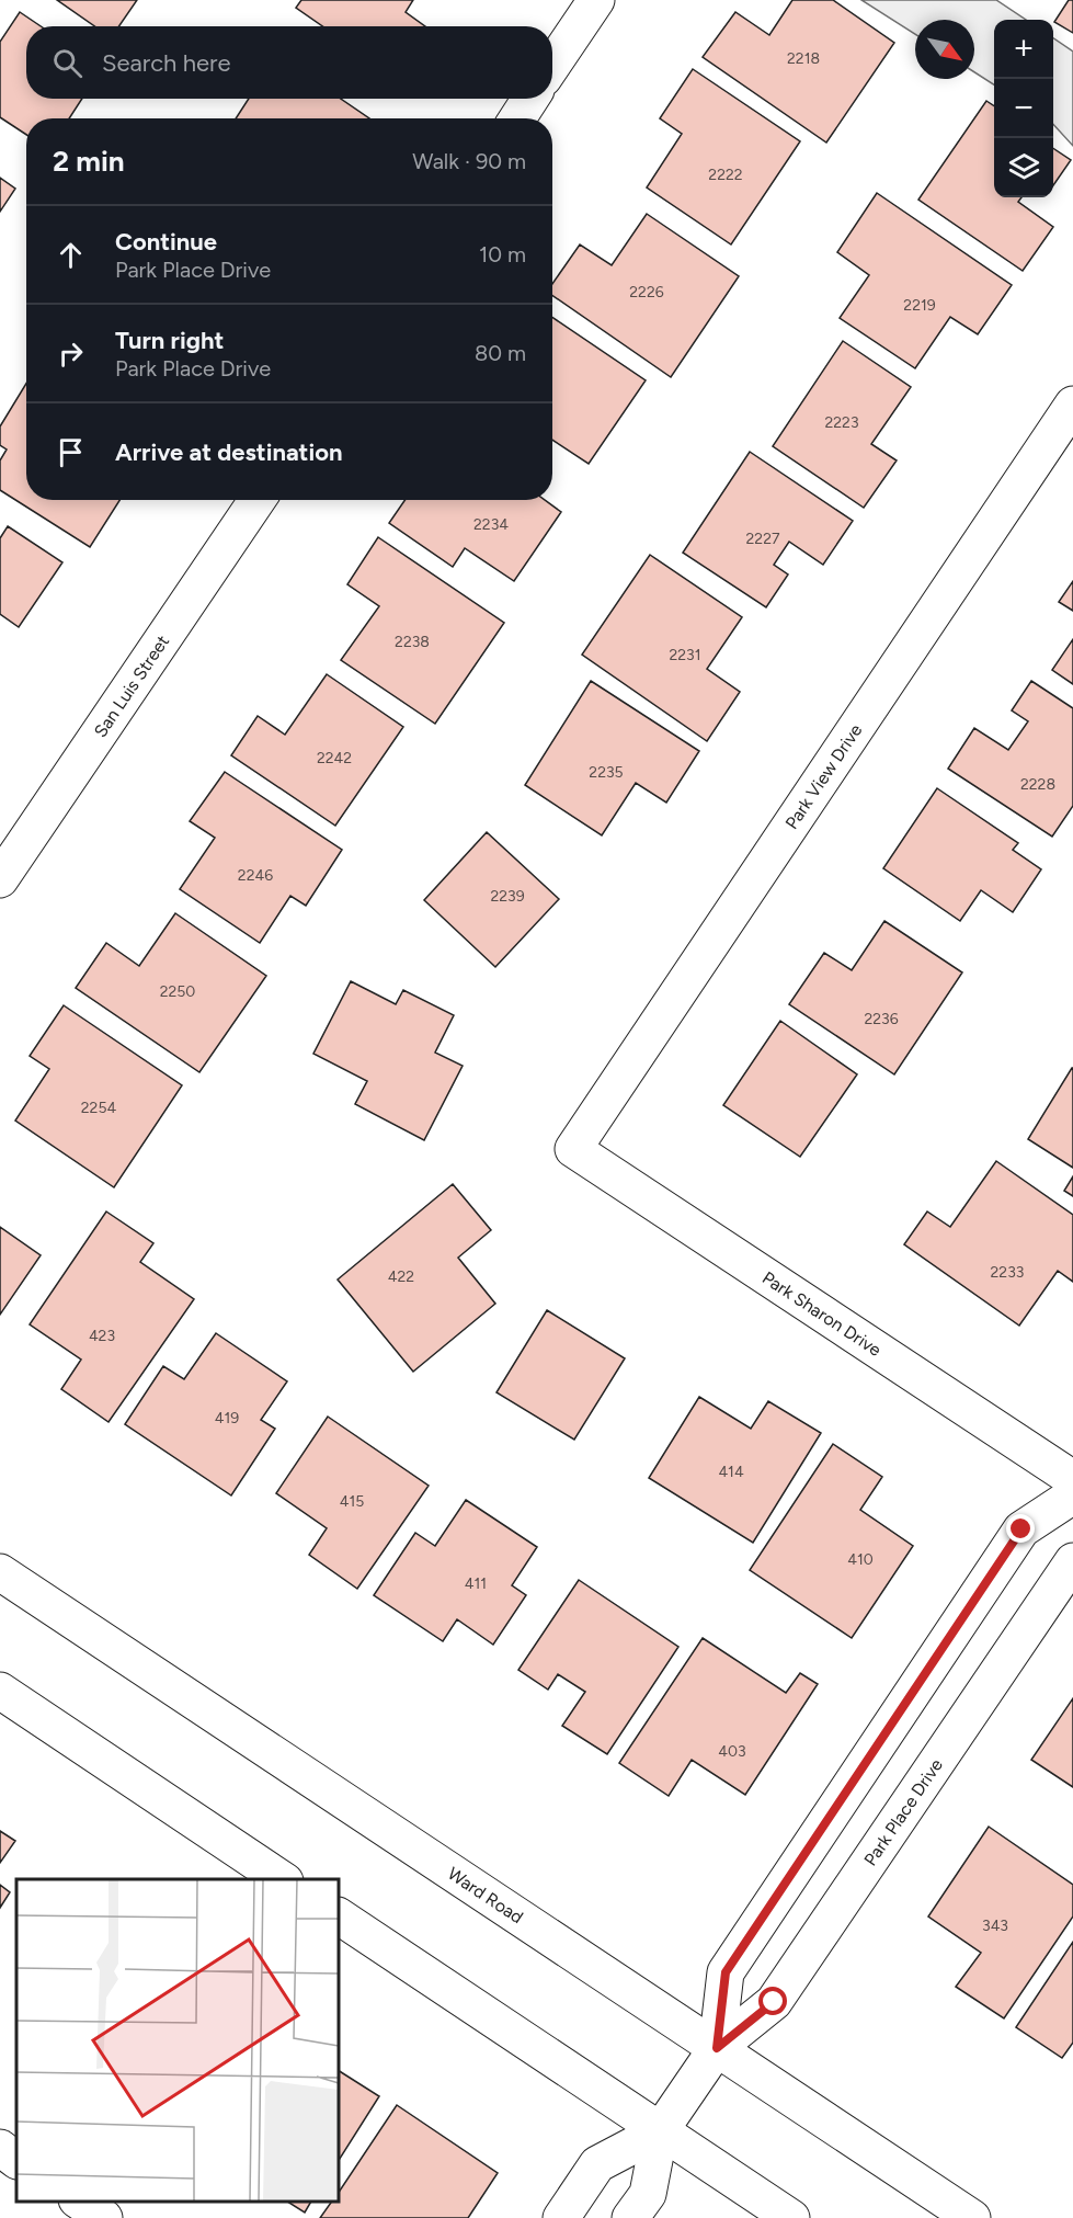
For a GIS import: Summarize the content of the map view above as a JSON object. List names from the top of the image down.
{
  "streets": {
    "street": [
      "San Luis Street",
      "Park View Drive",
      "Park Sharon Drive",
      "Park Place Drive",
      "Ward Road"
    ]
  },
  "crossings": [
    ["Park View Drive", "Park Sharon Drive"],
    ["Park Place Drive", "Ward Road"]
  ],
  "house_numbers": [
    "2218",
    "2222",
    "2226",
    "2219",
    "2223",
    "2234",
    "2227",
    "2238",
    "2231",
    "2242",
    "2235",
    "2228",
    "2246",
    "2239",
    "2250",
    "2236",
    "2254",
    "2233",
    "422",
    "423",
    "419",
    "414",
    "415",
    "410",
    "411",
    "403",
    "343"
  ],
  "north": "bottom right",
  "page": {
    "map_buttons": ["+", "−"],
    "search": "Search here",
    "heading": ["2 min", "Walk · 90 m"],
    "list": [
      ["Continue", "Park Place Drive", "10 m"],
      ["Turn right", "Park Place Drive", "80 m"],
      "Arrive at destination"
    ]
  }
}
